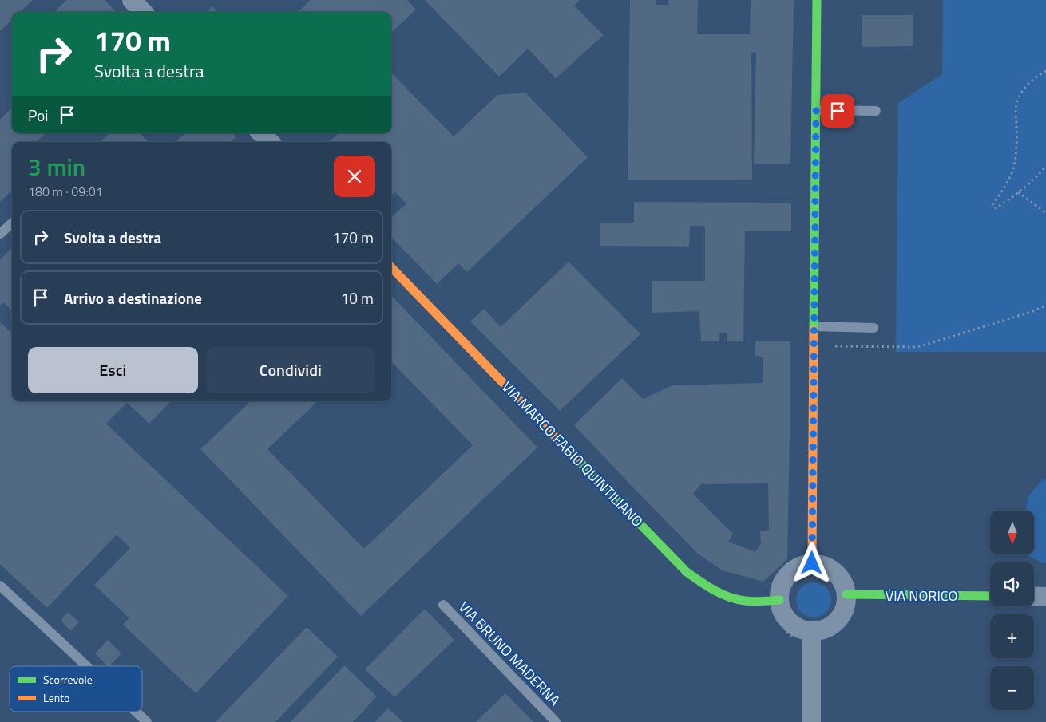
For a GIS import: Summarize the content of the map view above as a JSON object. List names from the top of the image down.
{
  "streets": {
    "street": ["VIA MARCO FABIO QUINTILIANO", "VIA NORICO"],
    "lane": ["VIA BRUNO MADERNA"]
  },
  "crossings": [
    ["VIA MARCO FABIO QUINTILIANO", "VIA NORICO"]
  ],
  "legend": ["Scorrevole", "Lento"],
  "north": "bottom",
  "page": {
    "turn": ["170 m", "Svolta a destra"],
    "then": "Poi",
    "heading": ["3 min", "180 m · 09:01"],
    "list": [
      {
        "name": "Svolta a destra",
        "value": "170 m"
      },
      {
        "name": "Arrivo a destinazione",
        "value": "10 m"
      }
    ],
    "buttons": ["Esci", "Condividi"],
    "map_buttons": ["+", "−"]
  }
}
